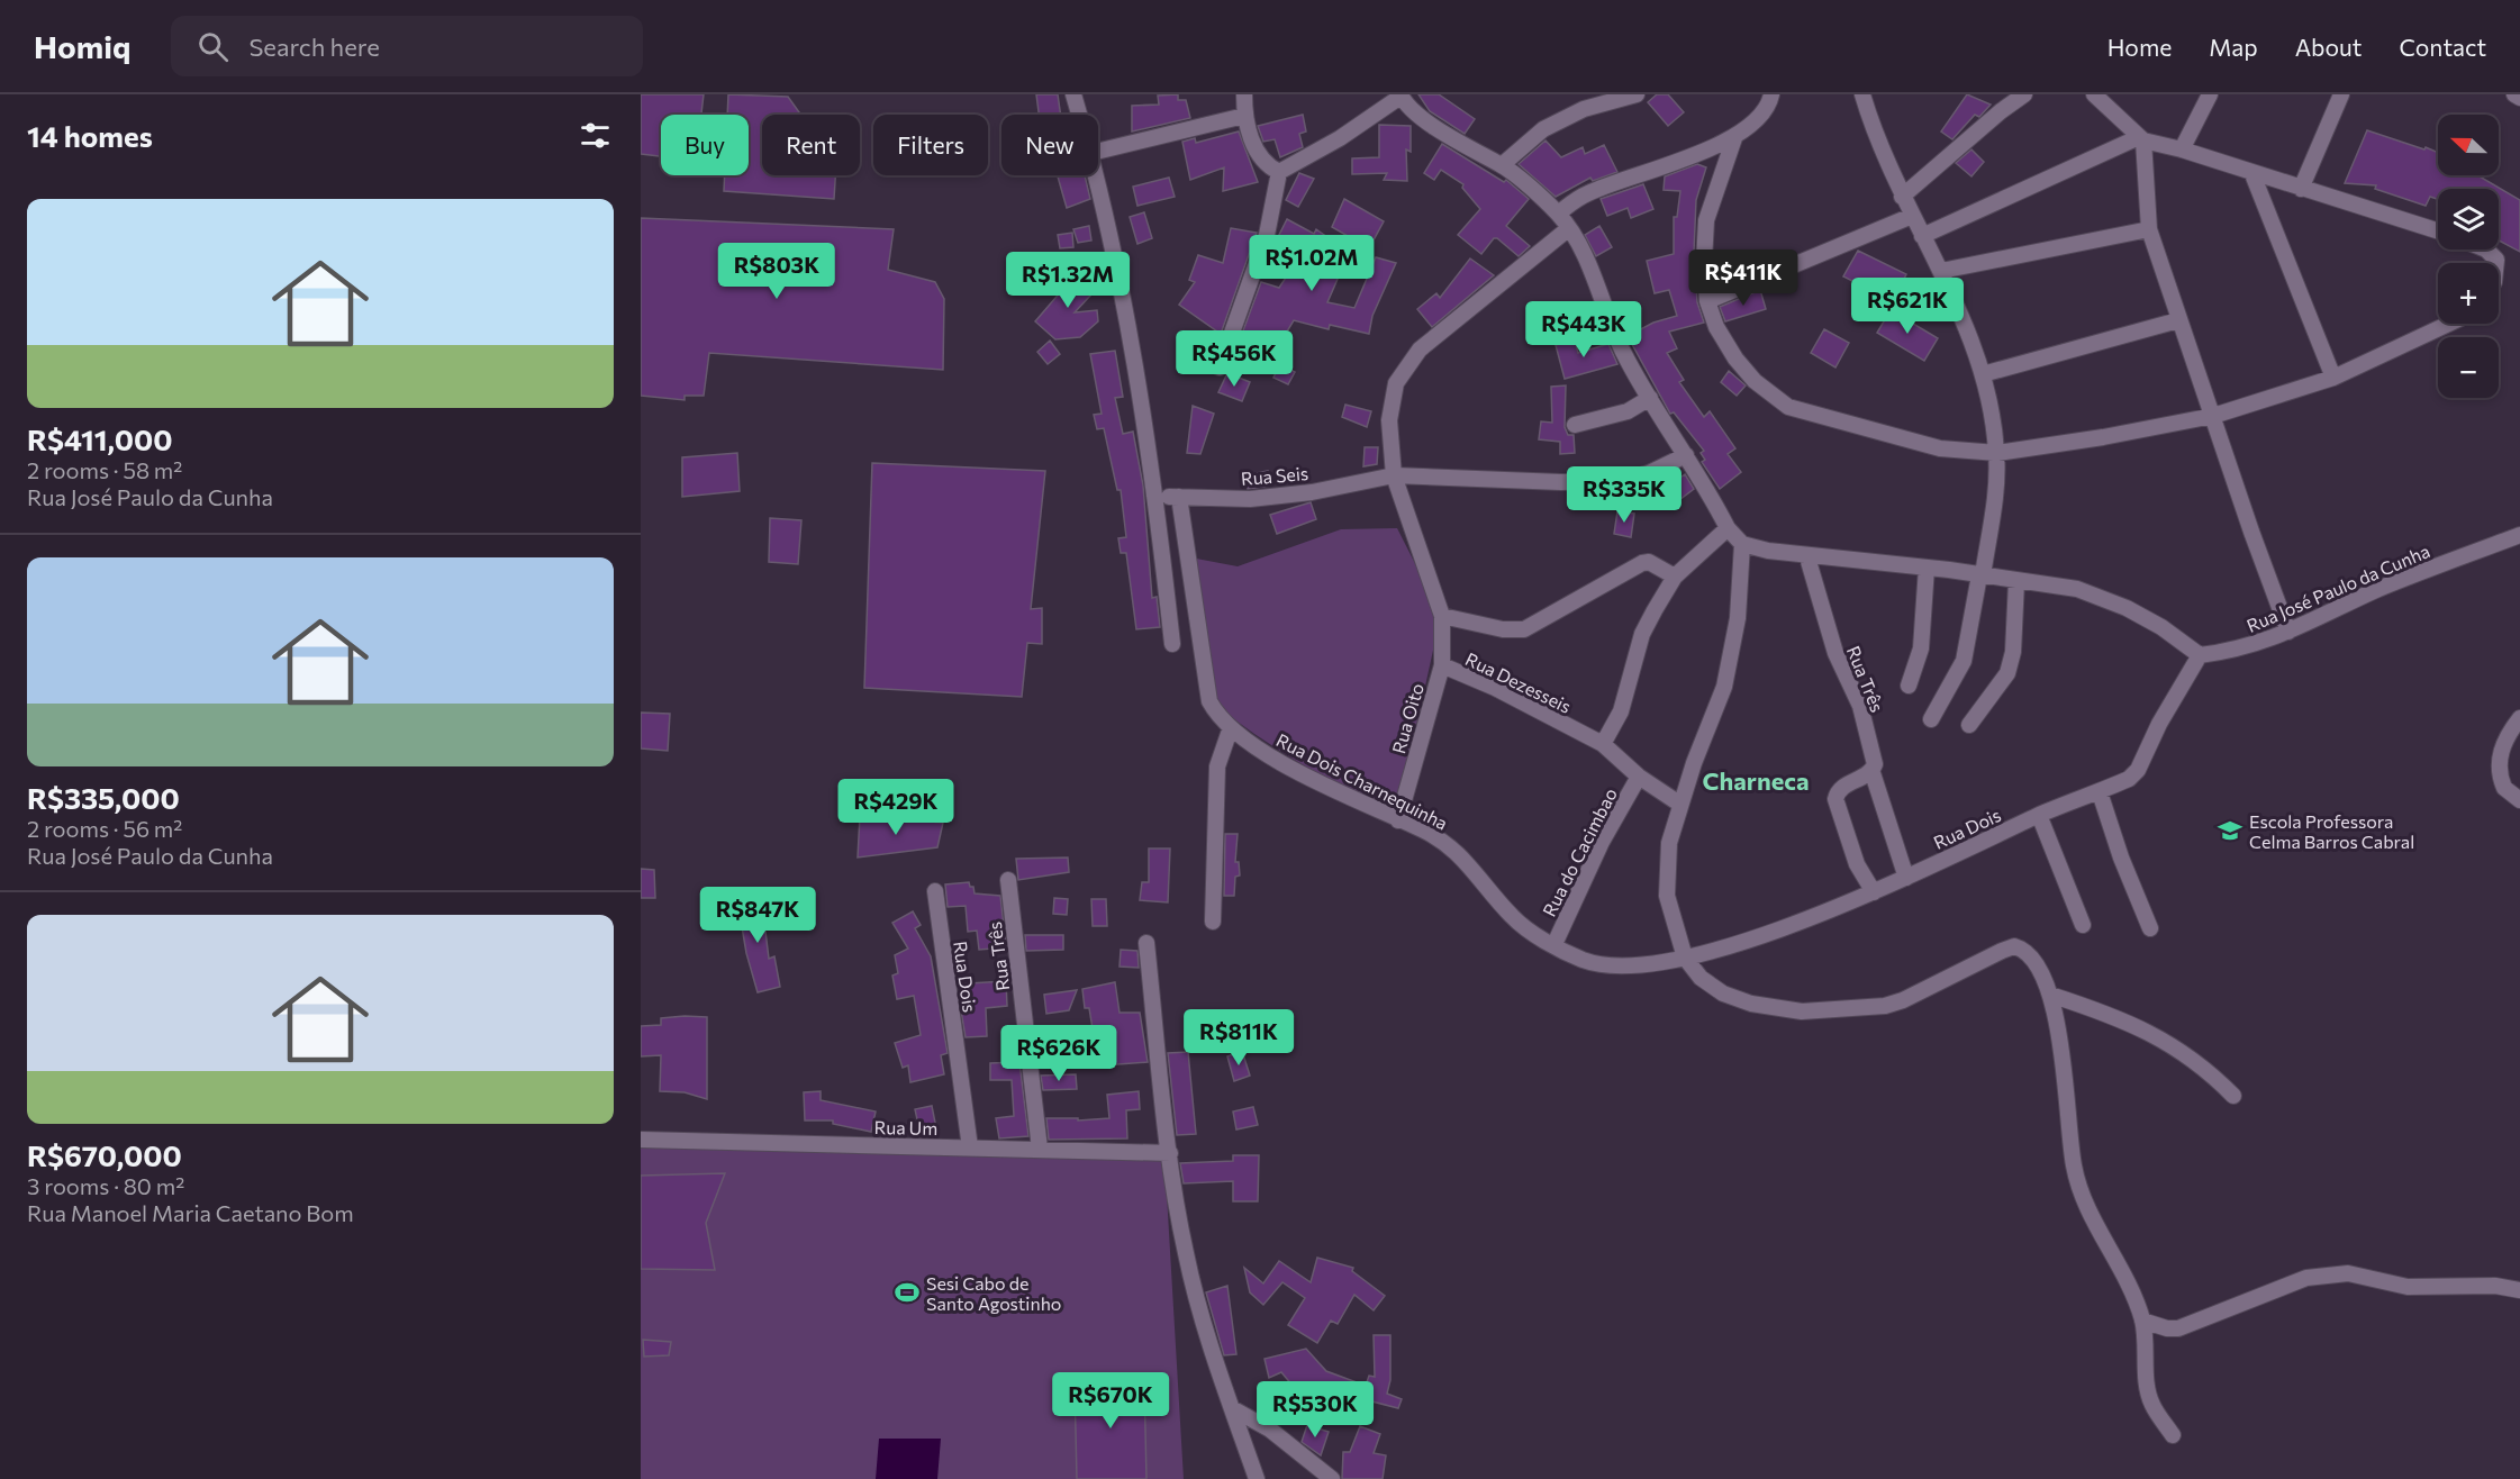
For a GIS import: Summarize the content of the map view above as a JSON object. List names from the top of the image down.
{
  "streets": {
    "street": [
      "Rua Seis",
      "Rua José Paulo da Cunha",
      "Rua Três",
      "Rua Dezesseis",
      "Rua Oito",
      "Rua Dois Charnequinha",
      "Rua Dois",
      "Rua do Cacimbao",
      "Rua Um"
    ]
  },
  "crossings": [
    ["Rua Seis", "Rua Dezesseis"],
    ["Rua Seis", "Rua Dois Charnequinha"],
    ["Rua José Paulo da Cunha", "Rua Dois"],
    ["Rua Três", "Rua Dois"],
    ["Rua Três", "Rua Um"],
    ["Rua Dezesseis", "Rua Oito"],
    ["Rua Dezesseis", "Rua do Cacimbao"],
    ["Rua Oito", "Rua Dois Charnequinha"],
    ["Rua Dois Charnequinha", "Rua Dois"],
    ["Rua Dois Charnequinha", "Rua do Cacimbao"],
    ["Rua Dois", "Rua Um"]
  ],
  "districts": ["Charneca"],
  "places": {
    "school or university": ["Escola Professora Celma Barros Cabral"],
    "sports": ["Sesi Cabo de Santo Agostinho"]
  },
  "north": "left",
  "page": {
    "header": "Homiq",
    "search": "Search here",
    "nav": [
      "Home",
      "Map",
      "About",
      "Contact"
    ],
    "heading": "14 homes",
    "map_buttons": ["+", "−"],
    "chip": [
      "Buy",
      "Rent",
      "Filters",
      "New"
    ],
    "list": [
      {
        "name": "R$411,000",
        "note": "2 rooms · 58 m² · Rua José Paulo da Cunha"
      },
      {
        "name": "R$335,000",
        "note": "2 rooms · 56 m² · Rua José Paulo da Cunha"
      },
      {
        "name": "R$670,000",
        "note": "3 rooms · 80 m² · Rua Manoel Maria Caetano Bom"
      }
    ],
    "price": [
      "R$1.02M",
      "R$803K",
      "R$411K",
      "R$1.32M",
      "R$621K",
      "R$443K",
      "R$456K",
      "R$335K",
      "R$429K",
      "R$847K",
      "R$811K",
      "R$626K",
      "R$670K",
      "R$530K"
    ]
  }
}
